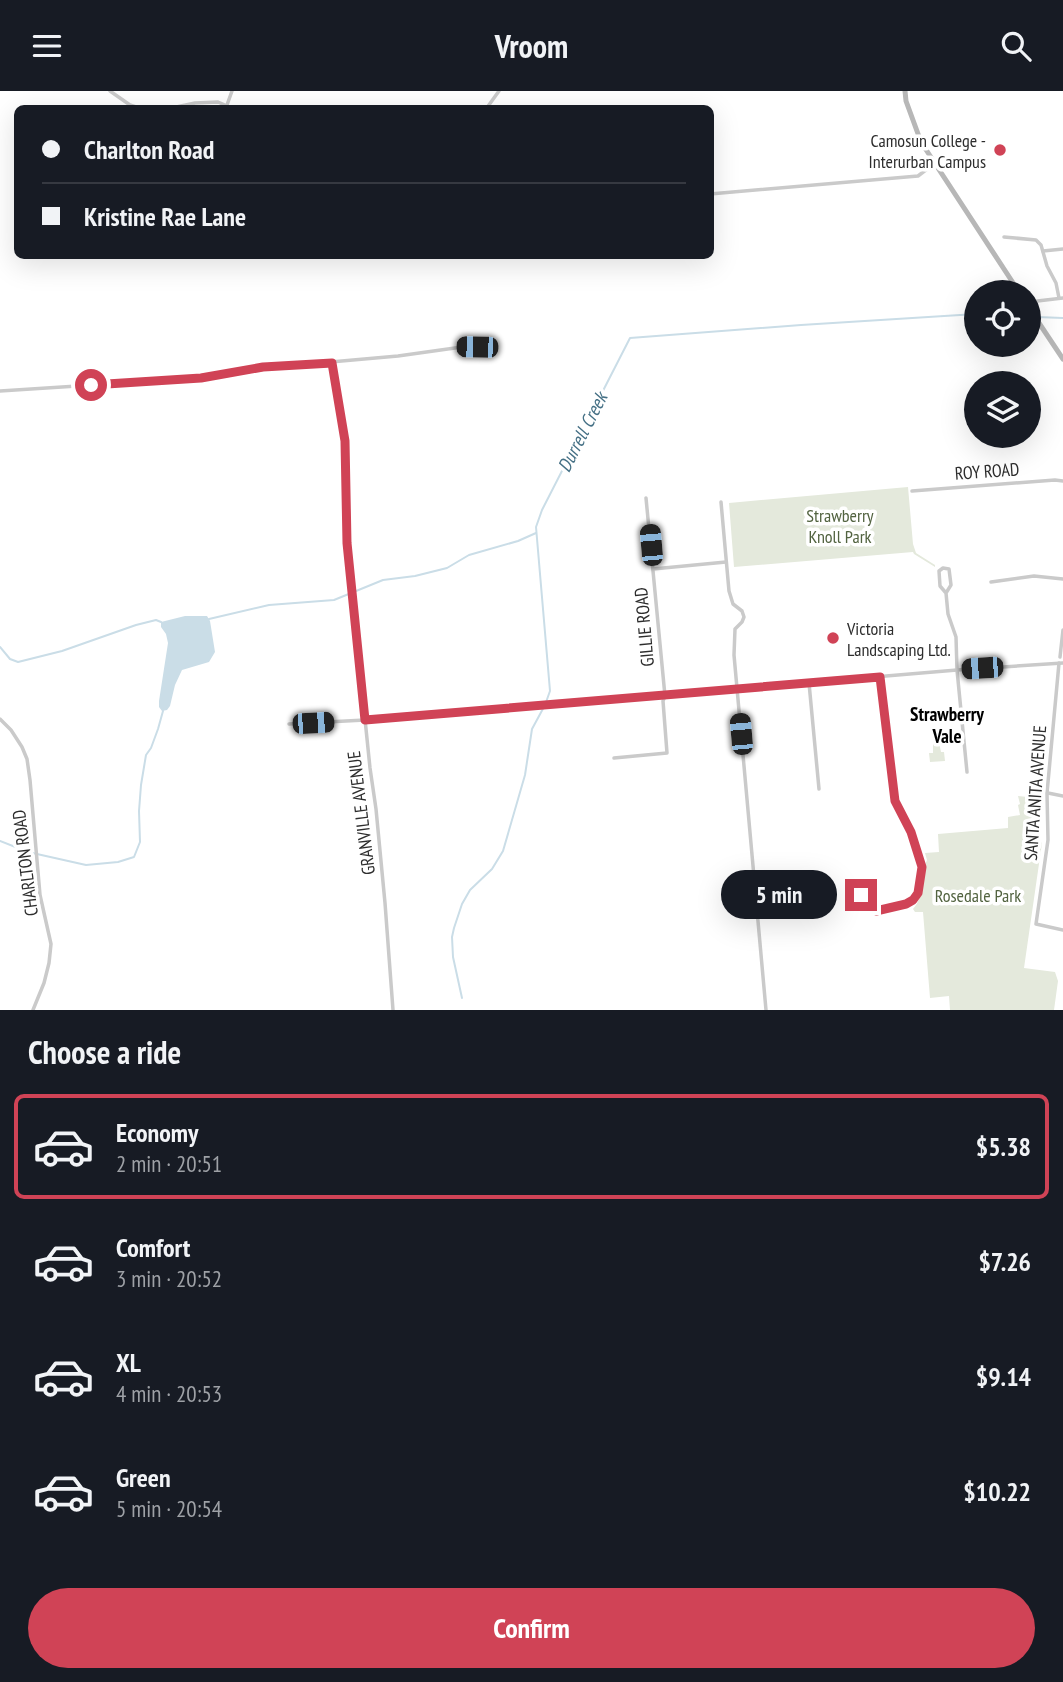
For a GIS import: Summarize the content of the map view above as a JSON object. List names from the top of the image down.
{
  "streets": {
    "street": [
      "ROY ROAD",
      "GILLIE ROAD",
      "SANTA ANITA AVENUE",
      "GRANVILLE AVENUE",
      "CHARLTON ROAD"
    ]
  },
  "districts": ["Strawberry Vale"],
  "water": ["Durrell Creek"],
  "parks": ["Strawberry Knoll Park", "Rosedale Park"],
  "places": ["Camosun College - Interurban Campus", "Victoria Landscaping Ltd."],
  "page": {
    "header": "Vroom",
    "banner": ["Charlton Road", "Kristine Rae Lane"],
    "bubble": "5 min",
    "heading": "Choose a ride",
    "list": [
      {
        "name": "Economy",
        "note": "2 min · 20:51",
        "value": "$5.38"
      },
      {
        "name": "Comfort",
        "note": "3 min · 20:52",
        "value": "$7.26"
      },
      {
        "name": "XL",
        "note": "4 min · 20:53",
        "value": "$9.14"
      },
      {
        "name": "Green",
        "note": "5 min · 20:54",
        "value": "$10.22"
      }
    ],
    "buttons": "Confirm"
  }
}
